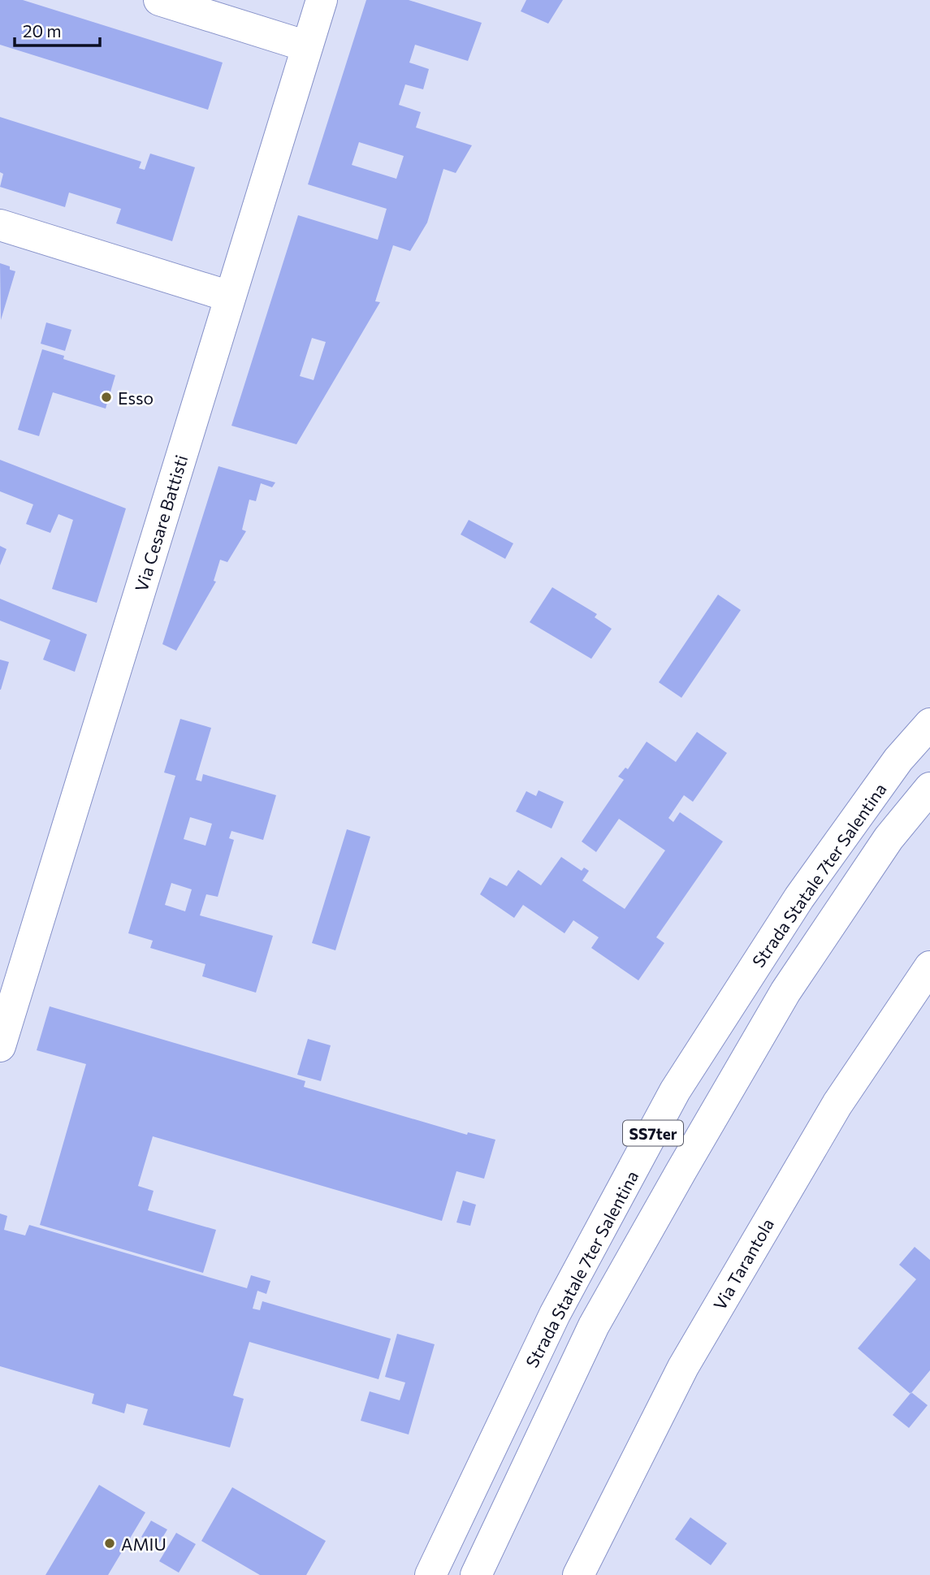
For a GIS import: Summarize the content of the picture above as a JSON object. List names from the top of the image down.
{
  "streets": {
    "main road": [
      "Via Cesare Battisti",
      "Strada Statale 7ter Salentina",
      "SS7ter",
      "Via Tarantola"
    ]
  },
  "places": ["Esso", "AMIU"],
  "scale_bar": "20 m"
}
